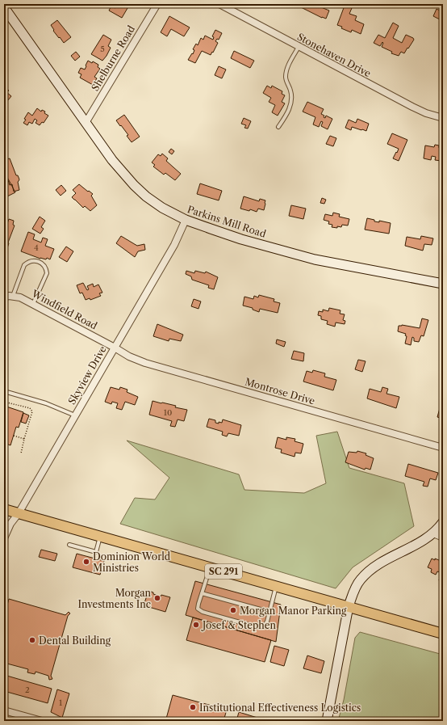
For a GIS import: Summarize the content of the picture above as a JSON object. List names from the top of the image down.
{
  "streets": {
    "main road": ["SC 291"],
    "street": [
      "Stonehaven Drive",
      "Shelburne Road",
      "Parkins Mill Road",
      "Windfield Road",
      "Skyview Drive",
      "Montrose Drive"
    ]
  },
  "crossings": [
    ["Shelburne Road", "Parkins Mill Road"],
    ["Parkins Mill Road", "Skyview Drive"],
    ["Windfield Road", "Skyview Drive"],
    ["Windfield Road", "Montrose Drive"],
    ["Skyview Drive", "Montrose Drive"],
    ["Skyview Drive", "SC 291"]
  ],
  "places": [
    "Dominion World Ministries",
    "Morgan Investments Inc",
    "Morgan Manor Parking",
    "Josef & Stephen",
    "Dental Building",
    "Institutional Effectiveness Logistics"
  ],
  "house_numbers": [
    "5",
    "4",
    "10",
    "2",
    "1"
  ]
}
